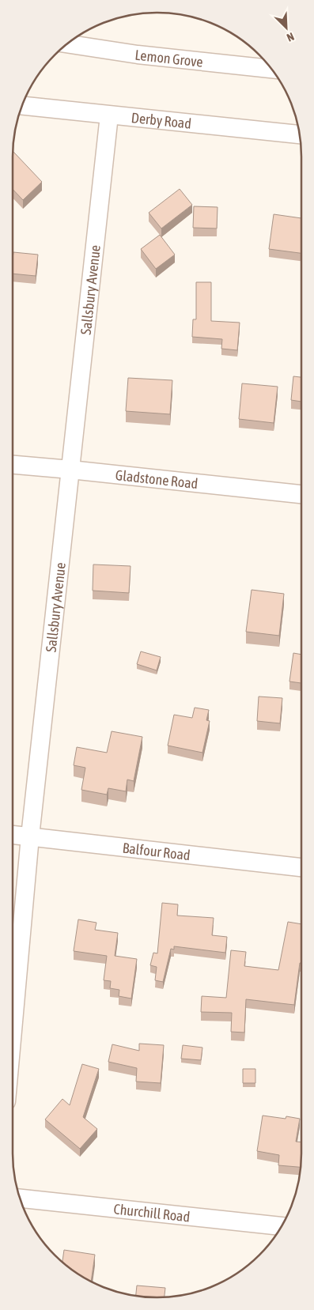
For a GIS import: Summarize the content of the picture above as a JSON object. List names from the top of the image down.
{
  "streets": {
    "street": [
      "Lemon Grove",
      "Derby Road",
      "Sallsbury Avenue",
      "Gladstone Road",
      "Balfour Road",
      "Churchill Road"
    ]
  },
  "crossings": [
    ["Derby Road", "Sallsbury Avenue"],
    ["Sallsbury Avenue", "Gladstone Road"],
    ["Sallsbury Avenue", "Balfour Road"]
  ],
  "north": "bottom right"
}
